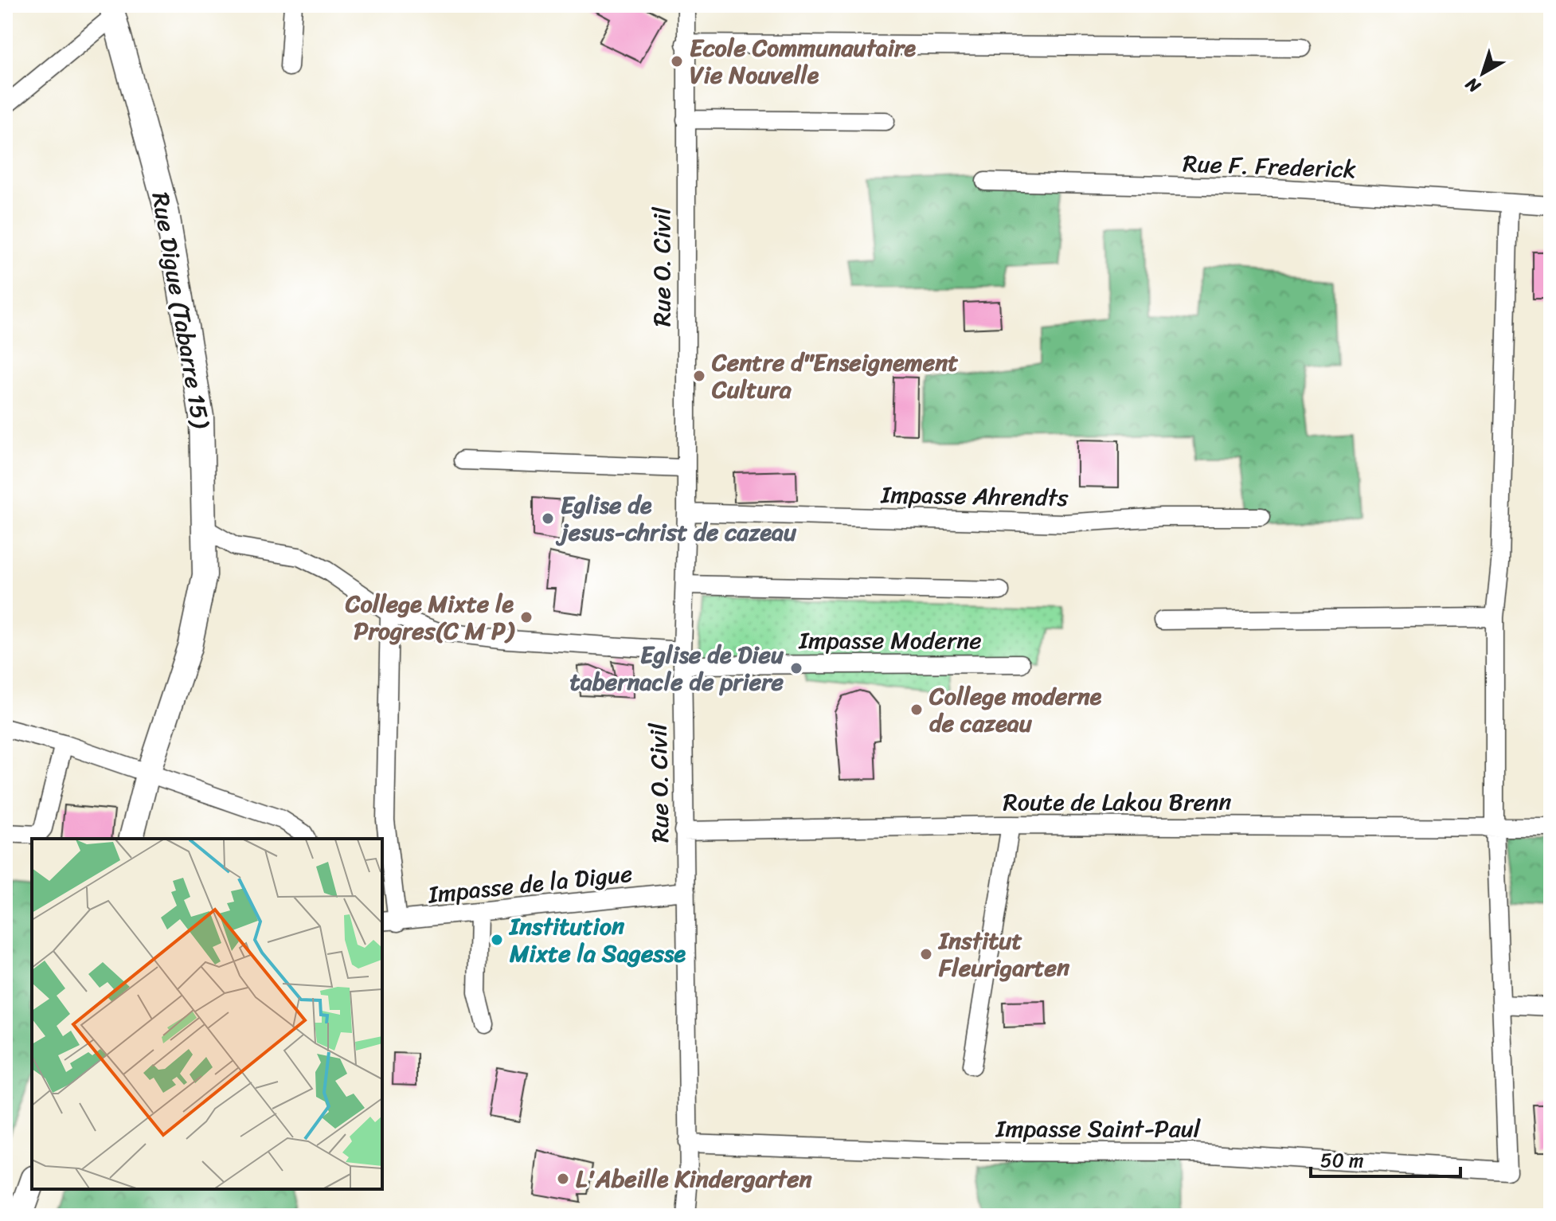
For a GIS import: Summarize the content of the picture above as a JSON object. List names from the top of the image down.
{
  "streets": {
    "street": [
      "Rue F. Frederick",
      "Rue O. Civil",
      "Rue Digue (Tabarre 15)",
      "Impasse Ahrendts",
      "Impasse Moderne",
      "Route de Lakou Brenn",
      "Impasse de la Digue",
      "Impasse Saint-Paul"
    ]
  },
  "crossings": [
    ["Rue O. Civil", "Impasse Ahrendts"],
    ["Rue O. Civil", "Impasse Moderne"],
    ["Rue O. Civil", "Route de Lakou Brenn"],
    ["Rue O. Civil", "Impasse de la Digue"],
    ["Rue O. Civil", "Impasse Saint-Paul"],
    ["Rue Digue (Tabarre 15)", "Impasse Moderne"]
  ],
  "places": [
    "Ecole Communautaire Vie Nouvelle",
    "Centre d\"Enseignement Cultura",
    "Eglise de jesus-christ de cazeau",
    "College Mixte le Progres(C M P)",
    "Eglise de Dieu tabernacle de priere",
    "College moderne de cazeau",
    "Institution Mixte la Sagesse",
    "Institut Fleurigarten",
    "L'Abeille Kindergarten"
  ],
  "scale_bar": "50 m",
  "north": "bottom left"
}
